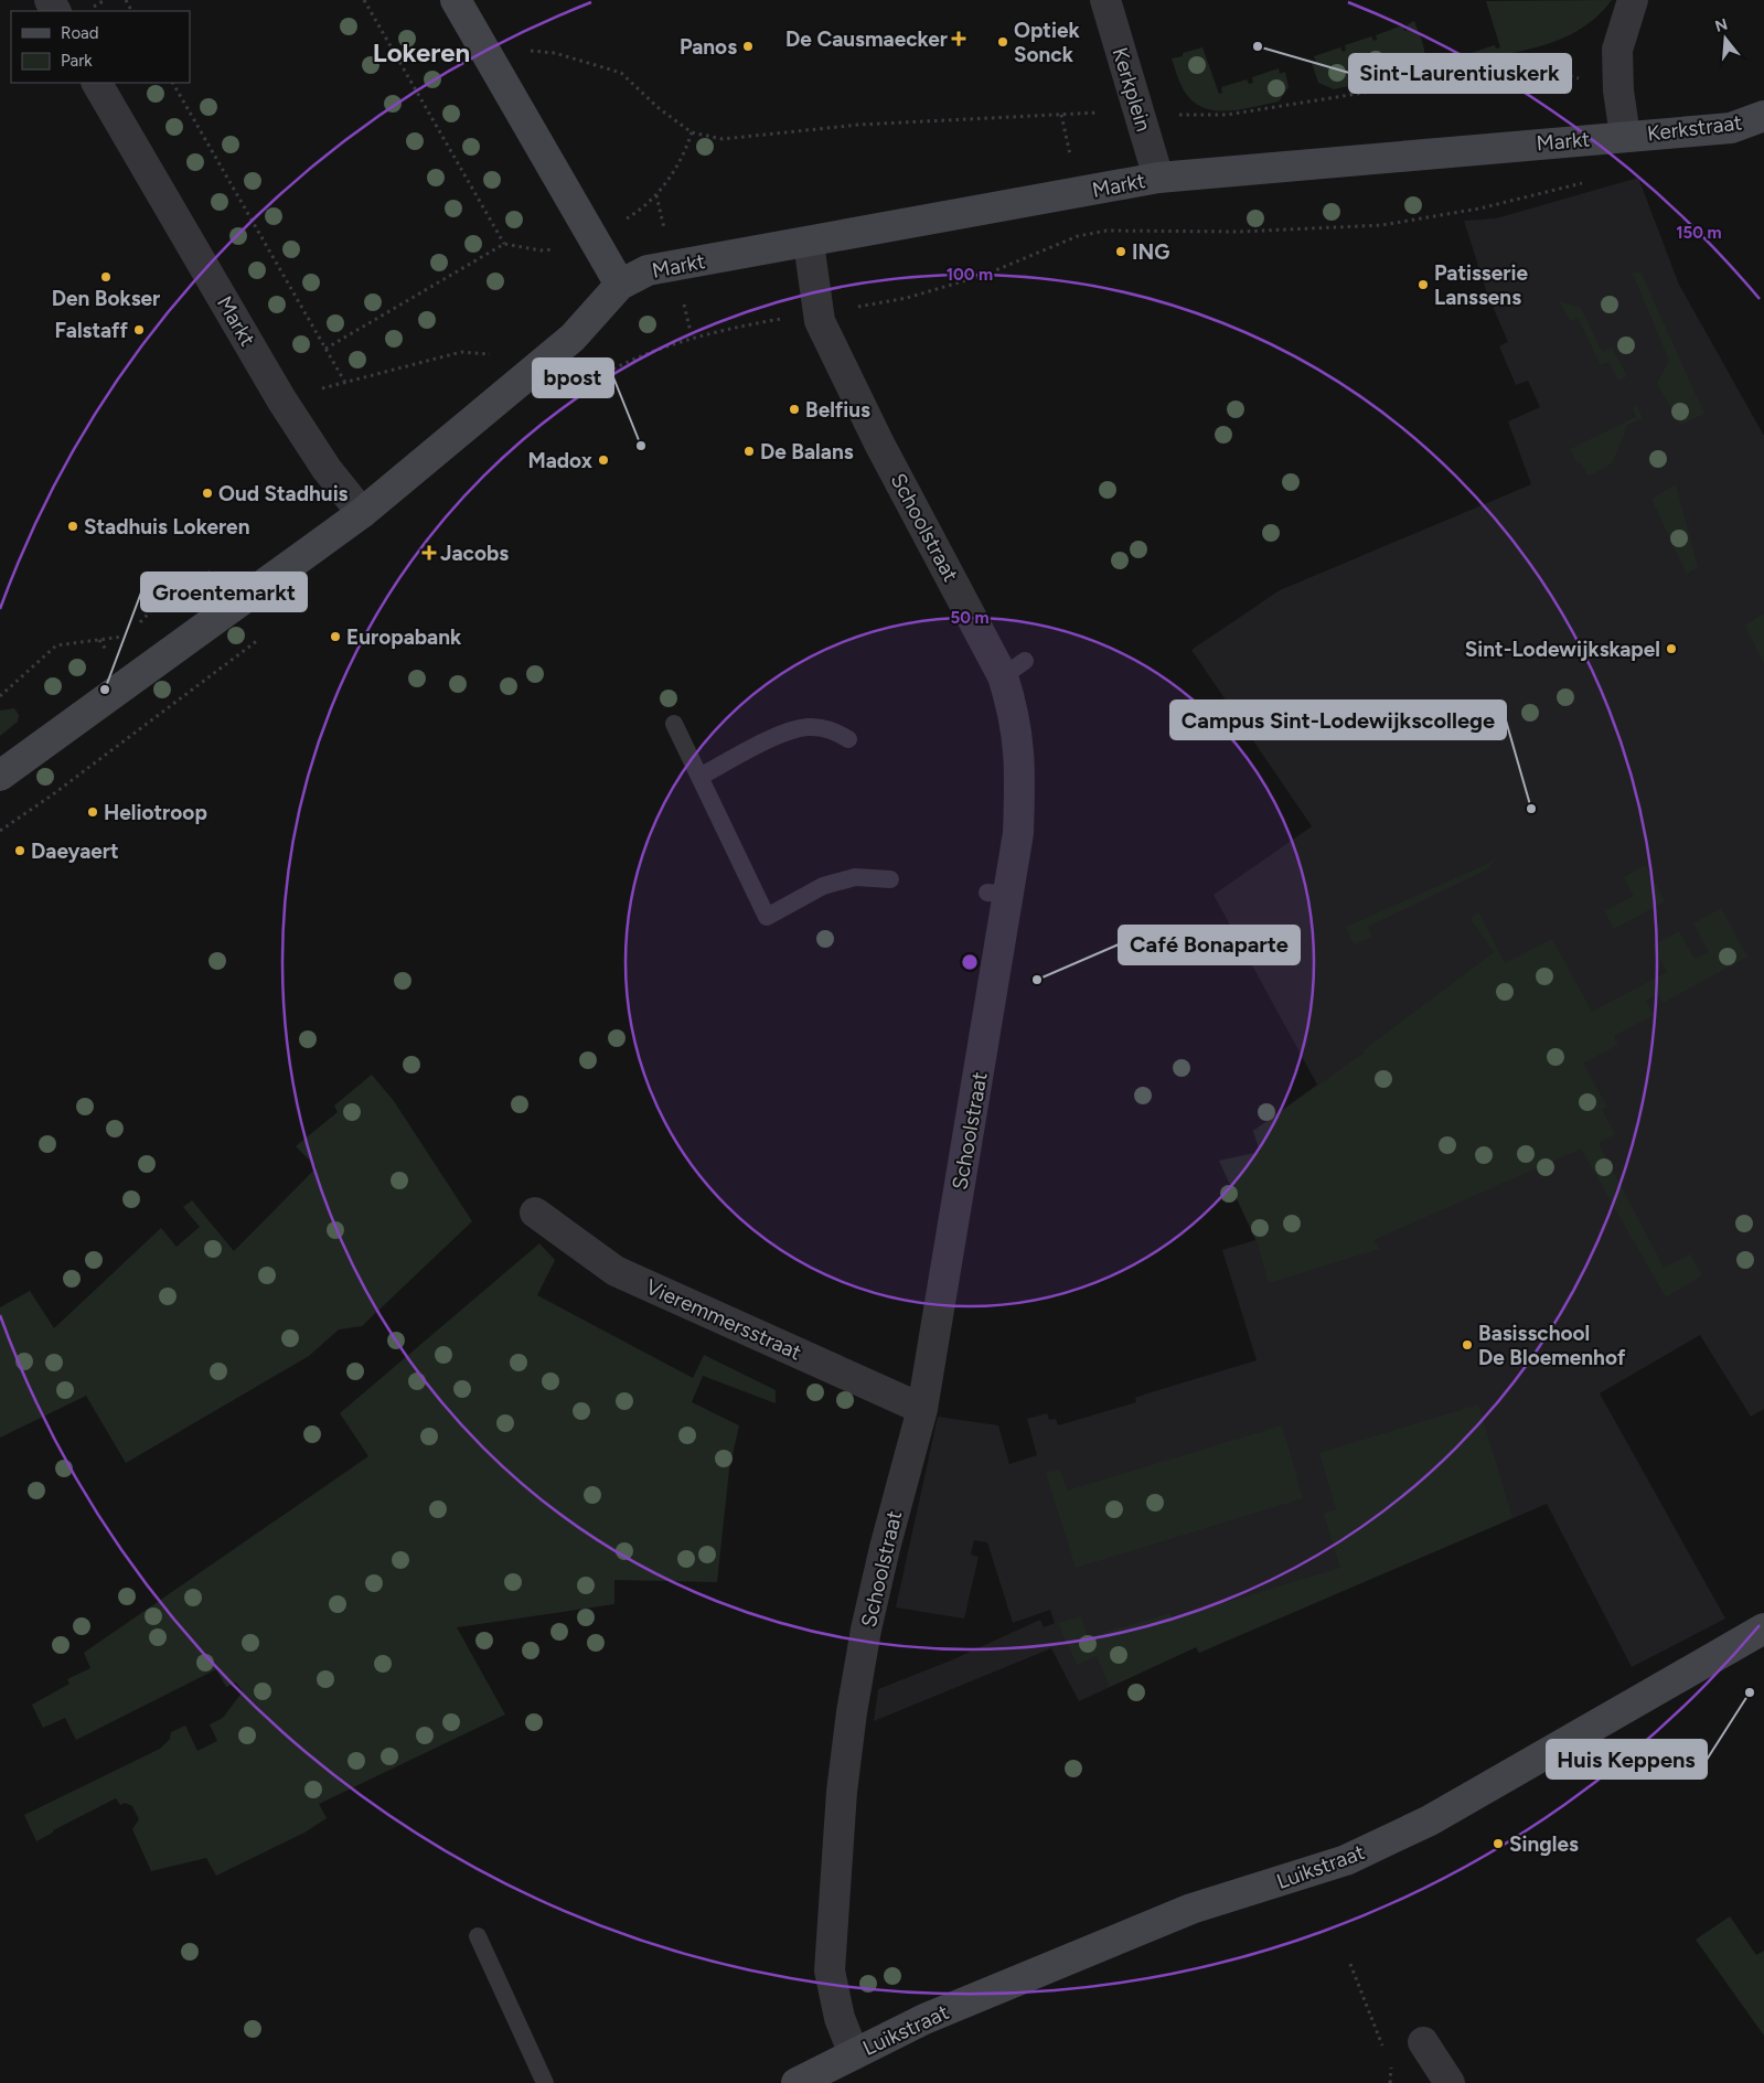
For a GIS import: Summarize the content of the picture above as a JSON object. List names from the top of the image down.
{
  "streets": {
    "street": [
      "Kerkplein",
      "Kerkstraat",
      "Markt",
      "Schoolstraat",
      "Vieremmersstraat",
      "Luikstraat"
    ]
  },
  "crossings": [
    ["Kerkplein", "Markt"],
    ["Kerkstraat", "Markt"],
    ["Markt", "Schoolstraat"],
    ["Schoolstraat", "Vieremmersstraat"],
    ["Schoolstraat", "Luikstraat"]
  ],
  "districts": ["Lokeren"],
  "places": {
    "health": ["De Causmaecker", "Jacobs"],
    "other": [
      "Optiek Sonck",
      "Panos",
      "Sint-Laurentiuskerk",
      "ING",
      "Den Bokser",
      "Patisserie Lanssens",
      "Falstaff",
      "Belfius",
      "bpost",
      "De Balans",
      "Madox",
      "Oud Stadhuis",
      "Stadhuis Lokeren",
      "Europabank",
      "Sint-Lodewijkskapel",
      "Groentemarkt",
      "Campus Sint-Lodewijkscollege",
      "Heliotroop",
      "Daeyaert",
      "Café Bonaparte",
      "Basisschool De Bloemenhof",
      "Huis Keppens",
      "Singles"
    ]
  },
  "legend": ["Road", "Park"],
  "north": "top",
  "rings": ["150 m", "100 m", "50 m"]
}
